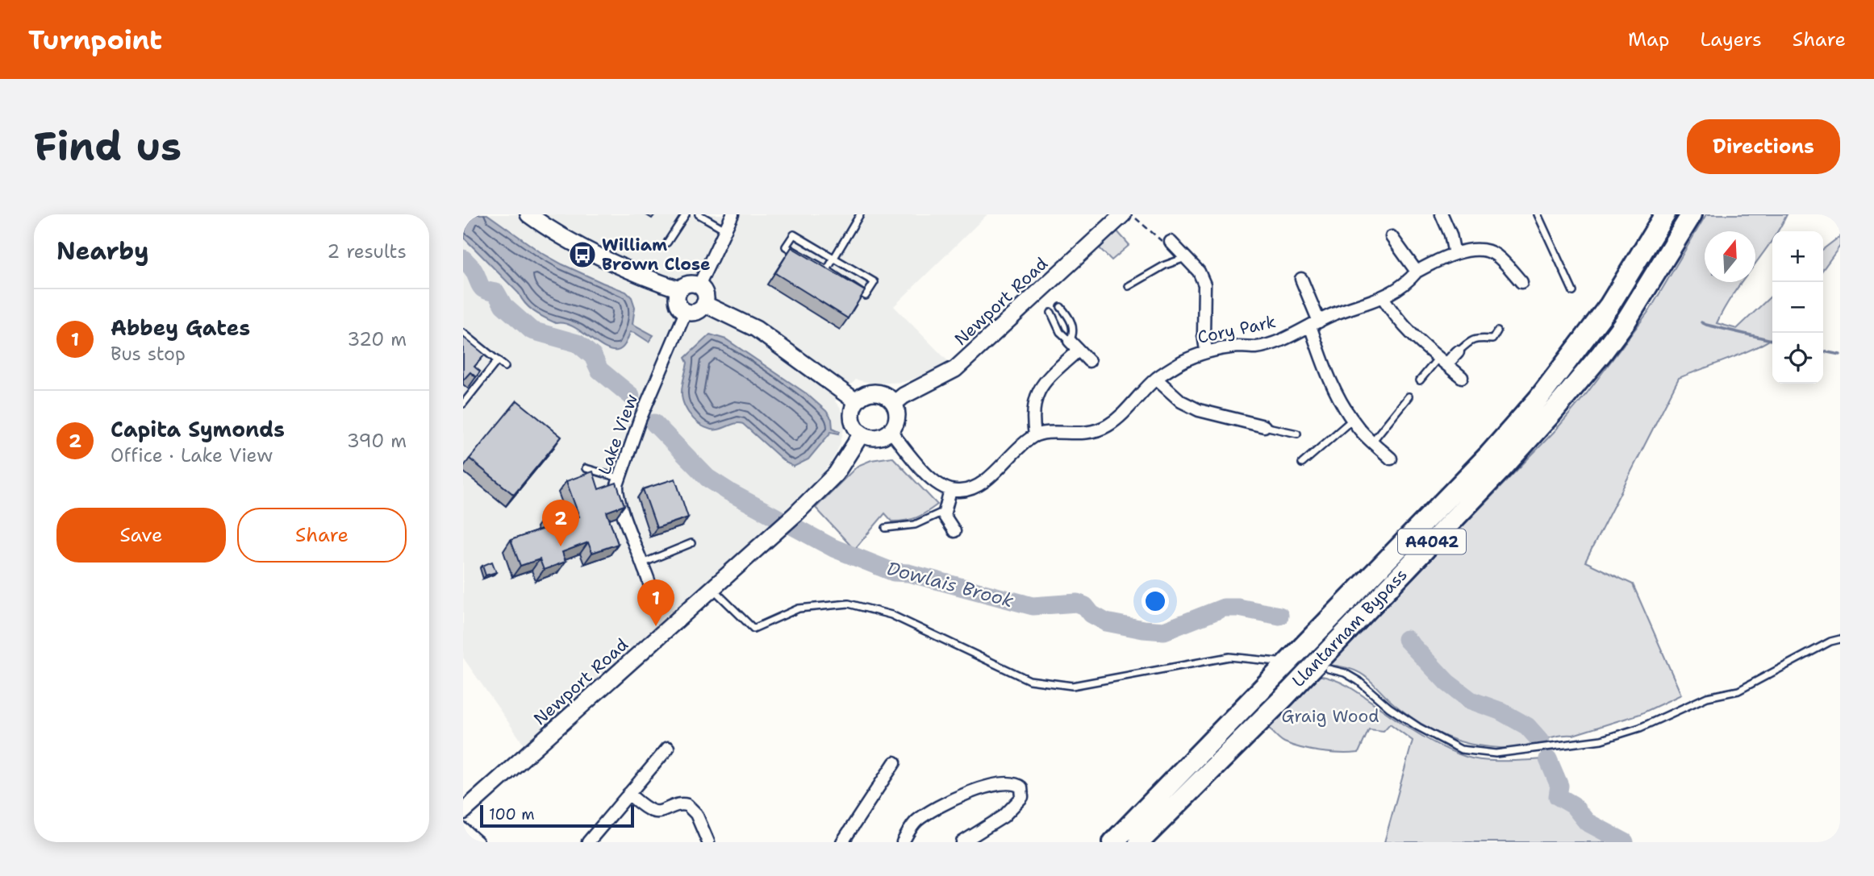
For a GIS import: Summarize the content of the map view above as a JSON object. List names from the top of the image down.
{
  "streets": {
    "highway": ["A4042", "Llantarnam Bypass"],
    "street": ["Newport Road", "Cory Park", "Lake View"]
  },
  "water": ["Dowlais Brook"],
  "parks": ["Graig Wood"],
  "places": {
    "bus stop": ["William Brown Close"]
  },
  "scale_bar": "100 m",
  "north": "top",
  "page": {
    "header": "Turnpoint",
    "nav": ["Map", "Layers", "Share"],
    "buttons": [
      "Directions",
      ["Save", "Share"]
    ],
    "title": "Find us",
    "heading": ["Nearby", "2 results"],
    "map_buttons": ["+", "−"],
    "list": [
      {
        "mark": "1",
        "name": "Abbey Gates",
        "note": "Bus stop",
        "value": "320 m"
      },
      {
        "mark": "2",
        "name": "Capita Symonds",
        "note": "Office · Lake View",
        "value": "390 m"
      }
    ],
    "pins": ["2", "1"],
    "scale": "100 m"
  }
}
